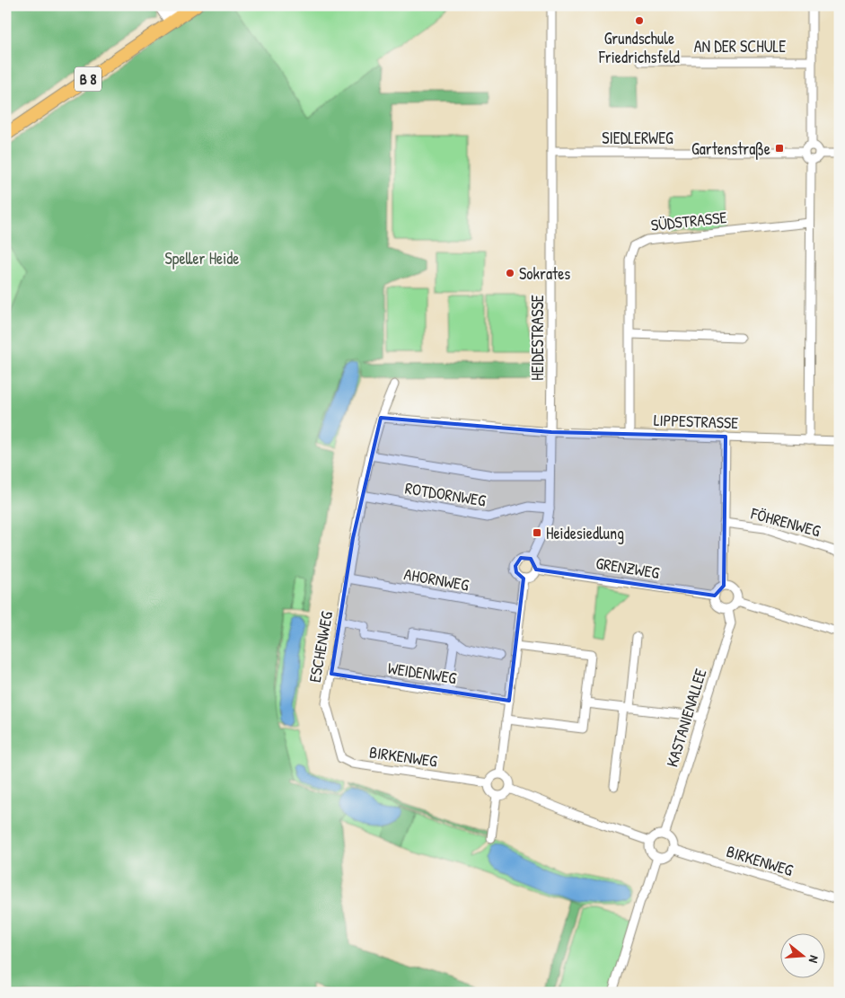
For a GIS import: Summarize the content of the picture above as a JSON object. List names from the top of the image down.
{
  "streets": {
    "main road": ["B 8"],
    "street": [
      "AN DER SCHULE",
      "SIEDLERWEG",
      "SÜDSTRASSE",
      "HEIDESTRASSE",
      "LIPPESTRASSE",
      "ROTDORNWEG",
      "FÖHRENWEG",
      "GRENZWEG",
      "AHORNWEG",
      "ESCHENWEG",
      "WEIDENWEG",
      "KASTANIENALLEE",
      "BIRKENWEG"
    ]
  },
  "crossings": [
    ["SIEDLERWEG", "HEIDESTRASSE"],
    ["SÜDSTRASSE", "LIPPESTRASSE"],
    ["HEIDESTRASSE", "LIPPESTRASSE"],
    ["HEIDESTRASSE", "ROTDORNWEG"],
    ["HEIDESTRASSE", "GRENZWEG"],
    ["ROTDORNWEG", "ESCHENWEG"],
    ["GRENZWEG", "KASTANIENALLEE"],
    ["AHORNWEG", "ESCHENWEG"],
    ["ESCHENWEG", "WEIDENWEG"],
    ["ESCHENWEG", "BIRKENWEG"],
    ["KASTANIENALLEE", "BIRKENWEG"]
  ],
  "parks": ["Speller Heide"],
  "places": {
    "other": ["Grundschule Friedrichsfeld", "Sokrates"],
    "transit": ["Gartenstraße", "Heidesiedlung"]
  },
  "north": "right"
}
